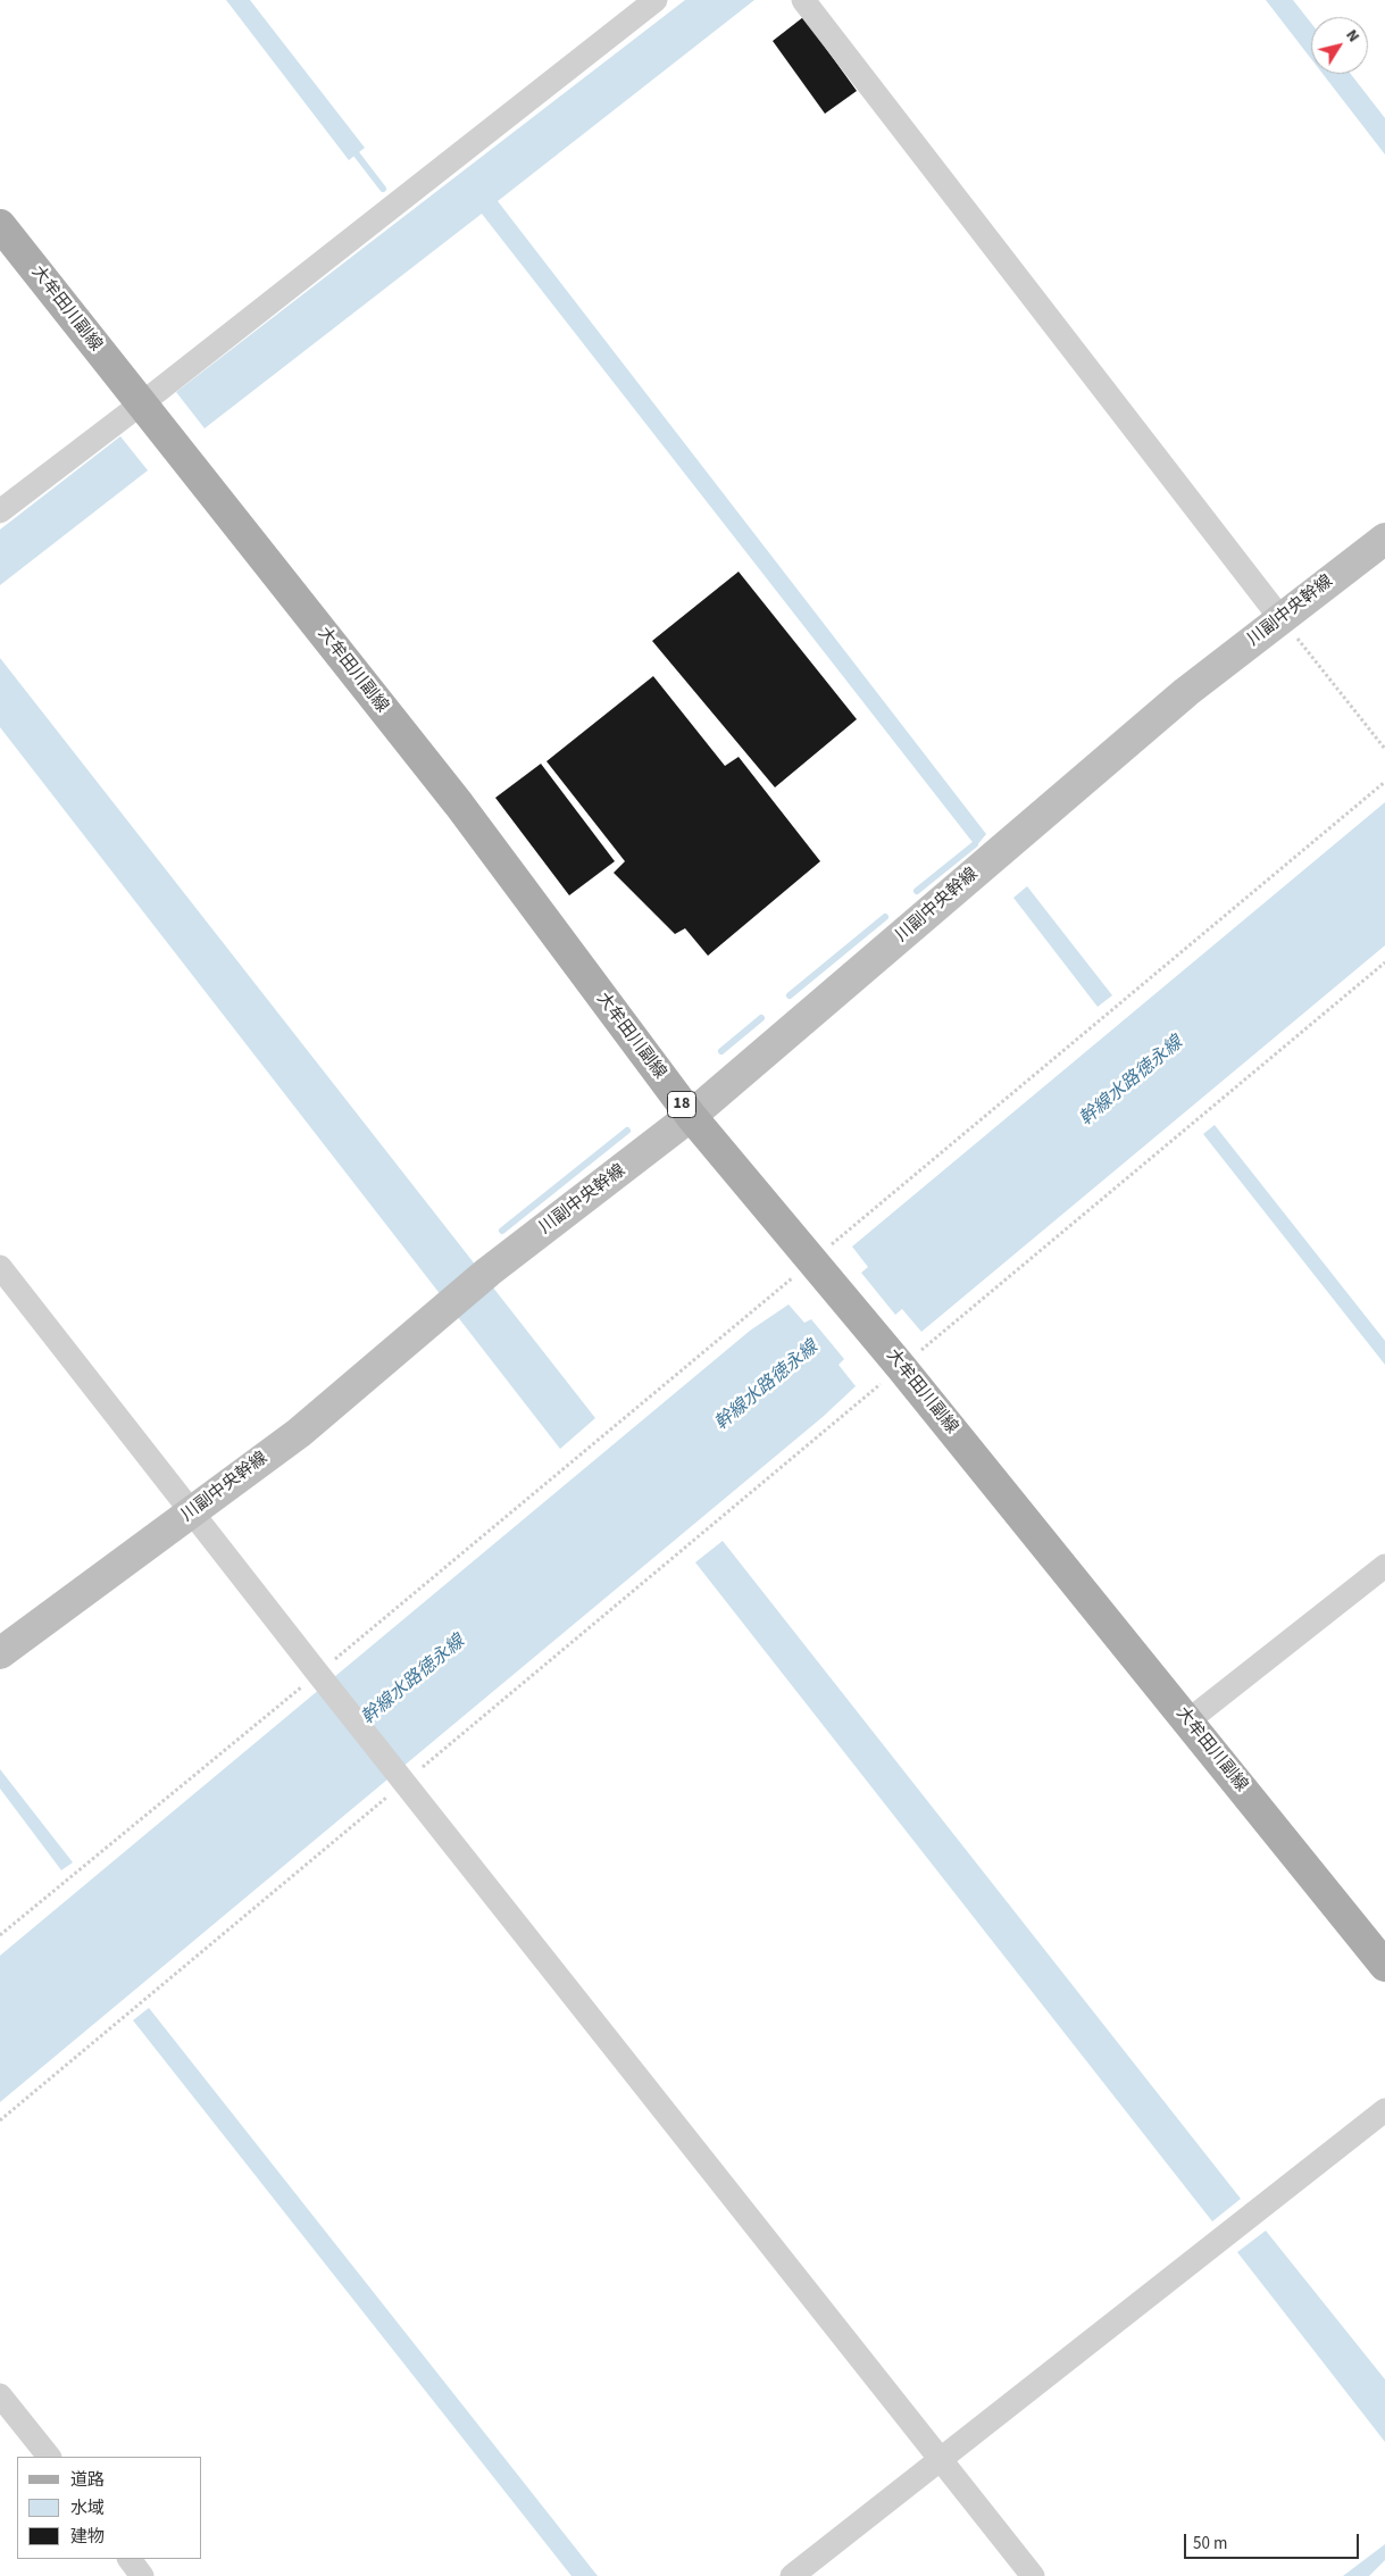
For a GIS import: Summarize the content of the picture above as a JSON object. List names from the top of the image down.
{
  "streets": {
    "main road": ["大牟田川副線", "18"],
    "street": ["川副中央幹線"]
  },
  "crossings": [
    ["大牟田川副線", "川副中央幹線"]
  ],
  "water": ["幹線水路徳永線"],
  "legend": ["道路", "水域", "建物"],
  "scale_bar": "50 m",
  "north": "top right"
}
